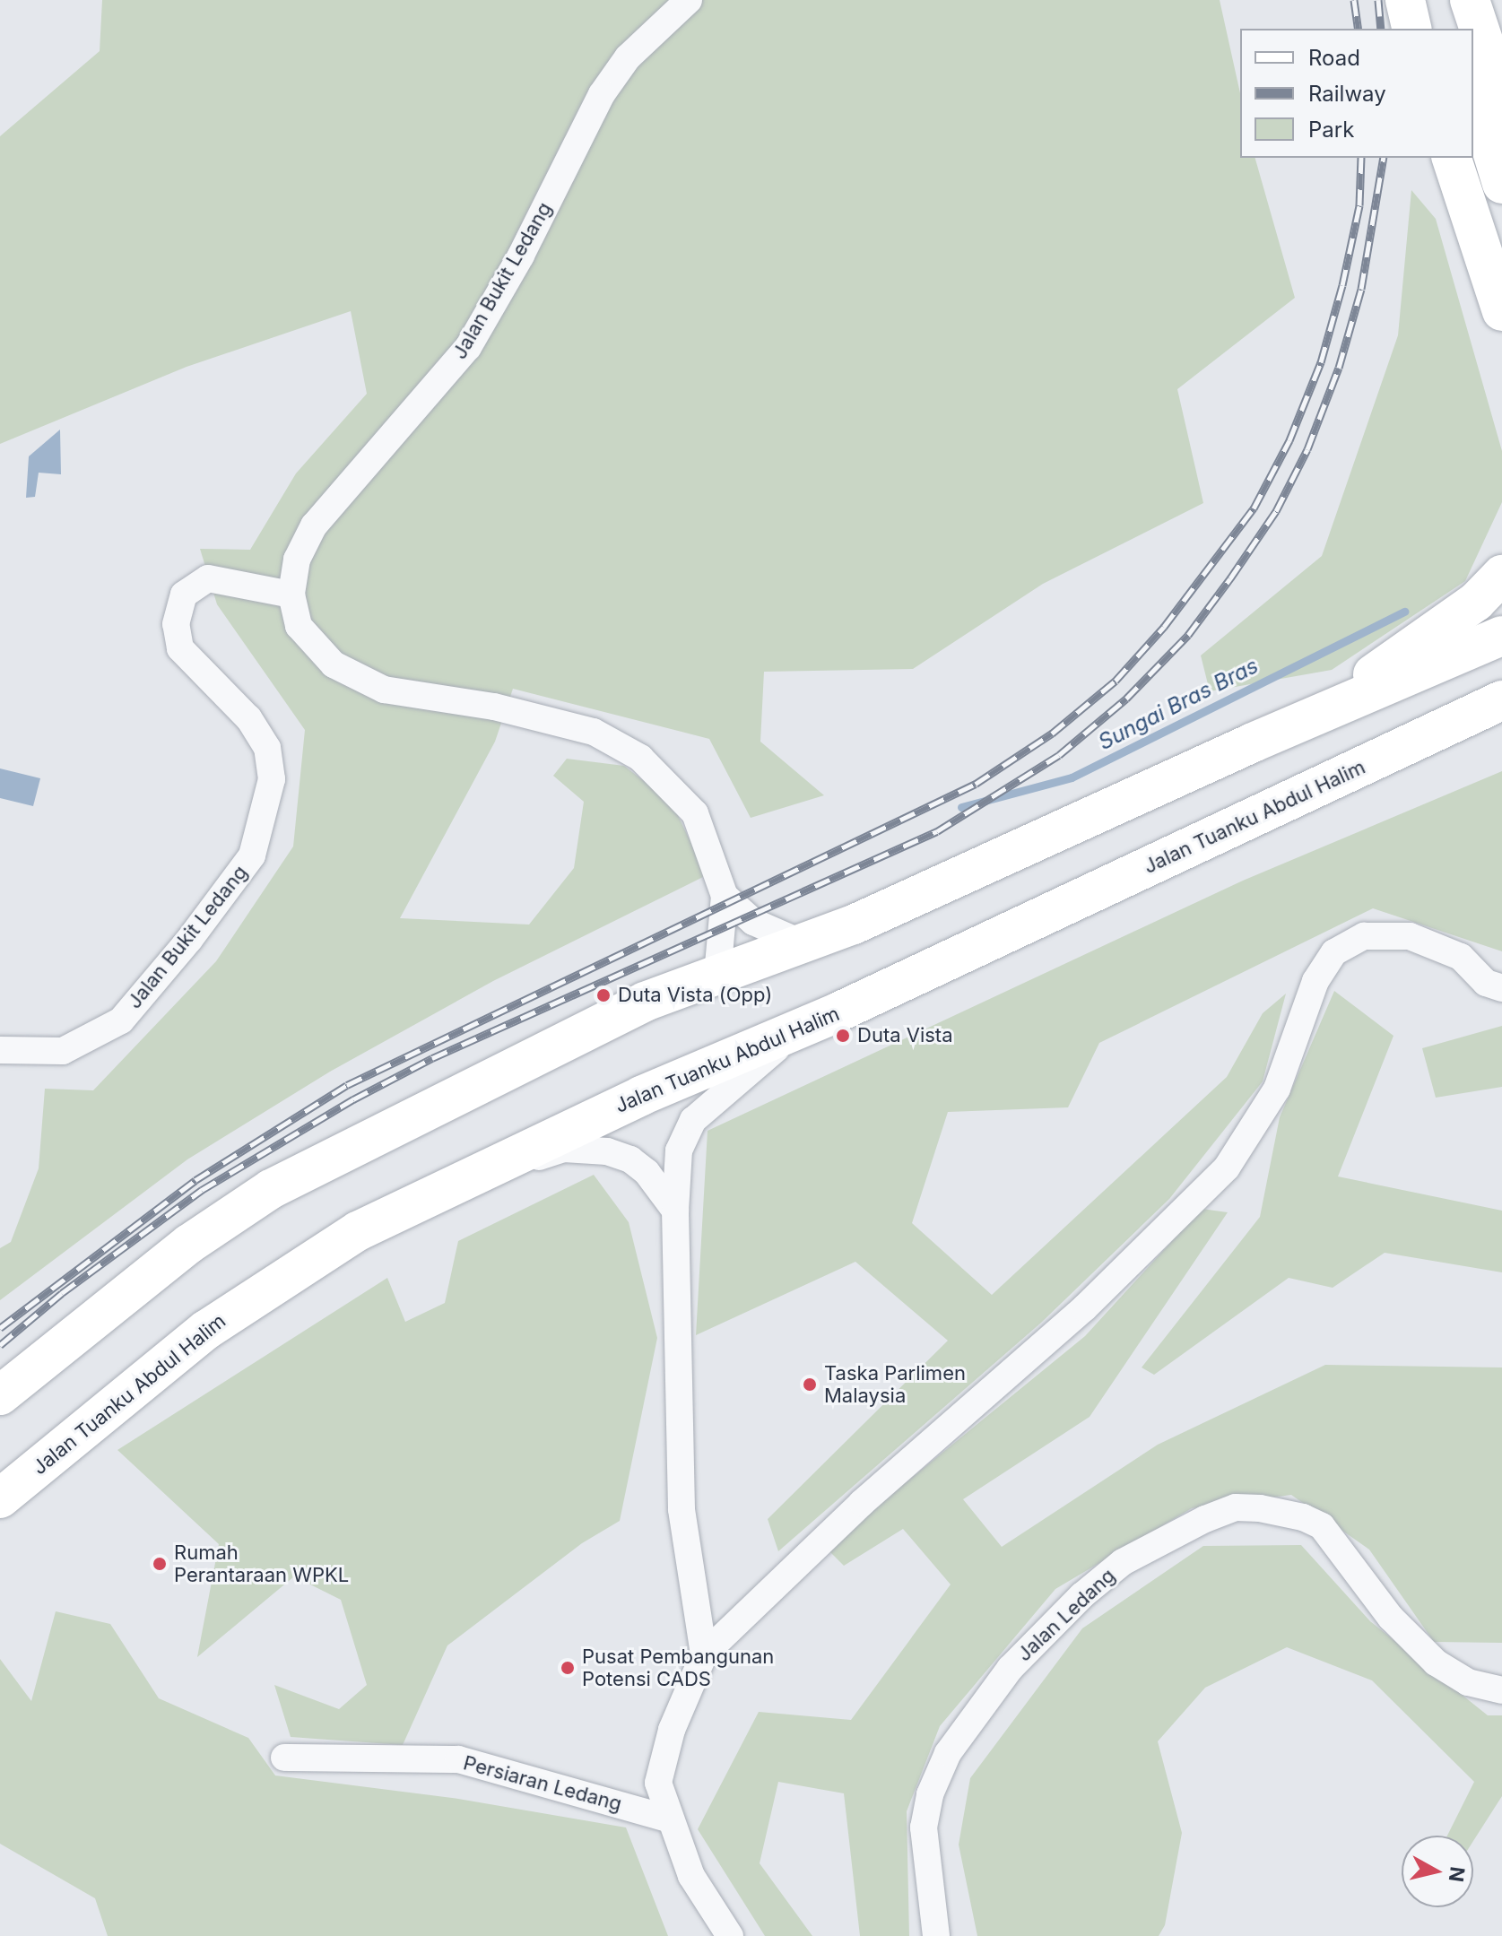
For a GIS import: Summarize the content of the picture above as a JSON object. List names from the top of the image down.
{
  "streets": {
    "main road": ["Jalan Tuanku Abdul Halim"],
    "street": ["Jalan Bukit Ledang", "Jalan Ledang", "Persiaran Ledang"]
  },
  "water": ["Sungai Bras Bras"],
  "places": [
    "Duta Vista (Opp)",
    "Duta Vista",
    "Taska Parlimen Malaysia",
    "Rumah Perantaraan WPKL",
    "Pusat Pembangunan Potensi CADS"
  ],
  "legend": ["Road", "Railway", "Park"],
  "north": "right"
}
